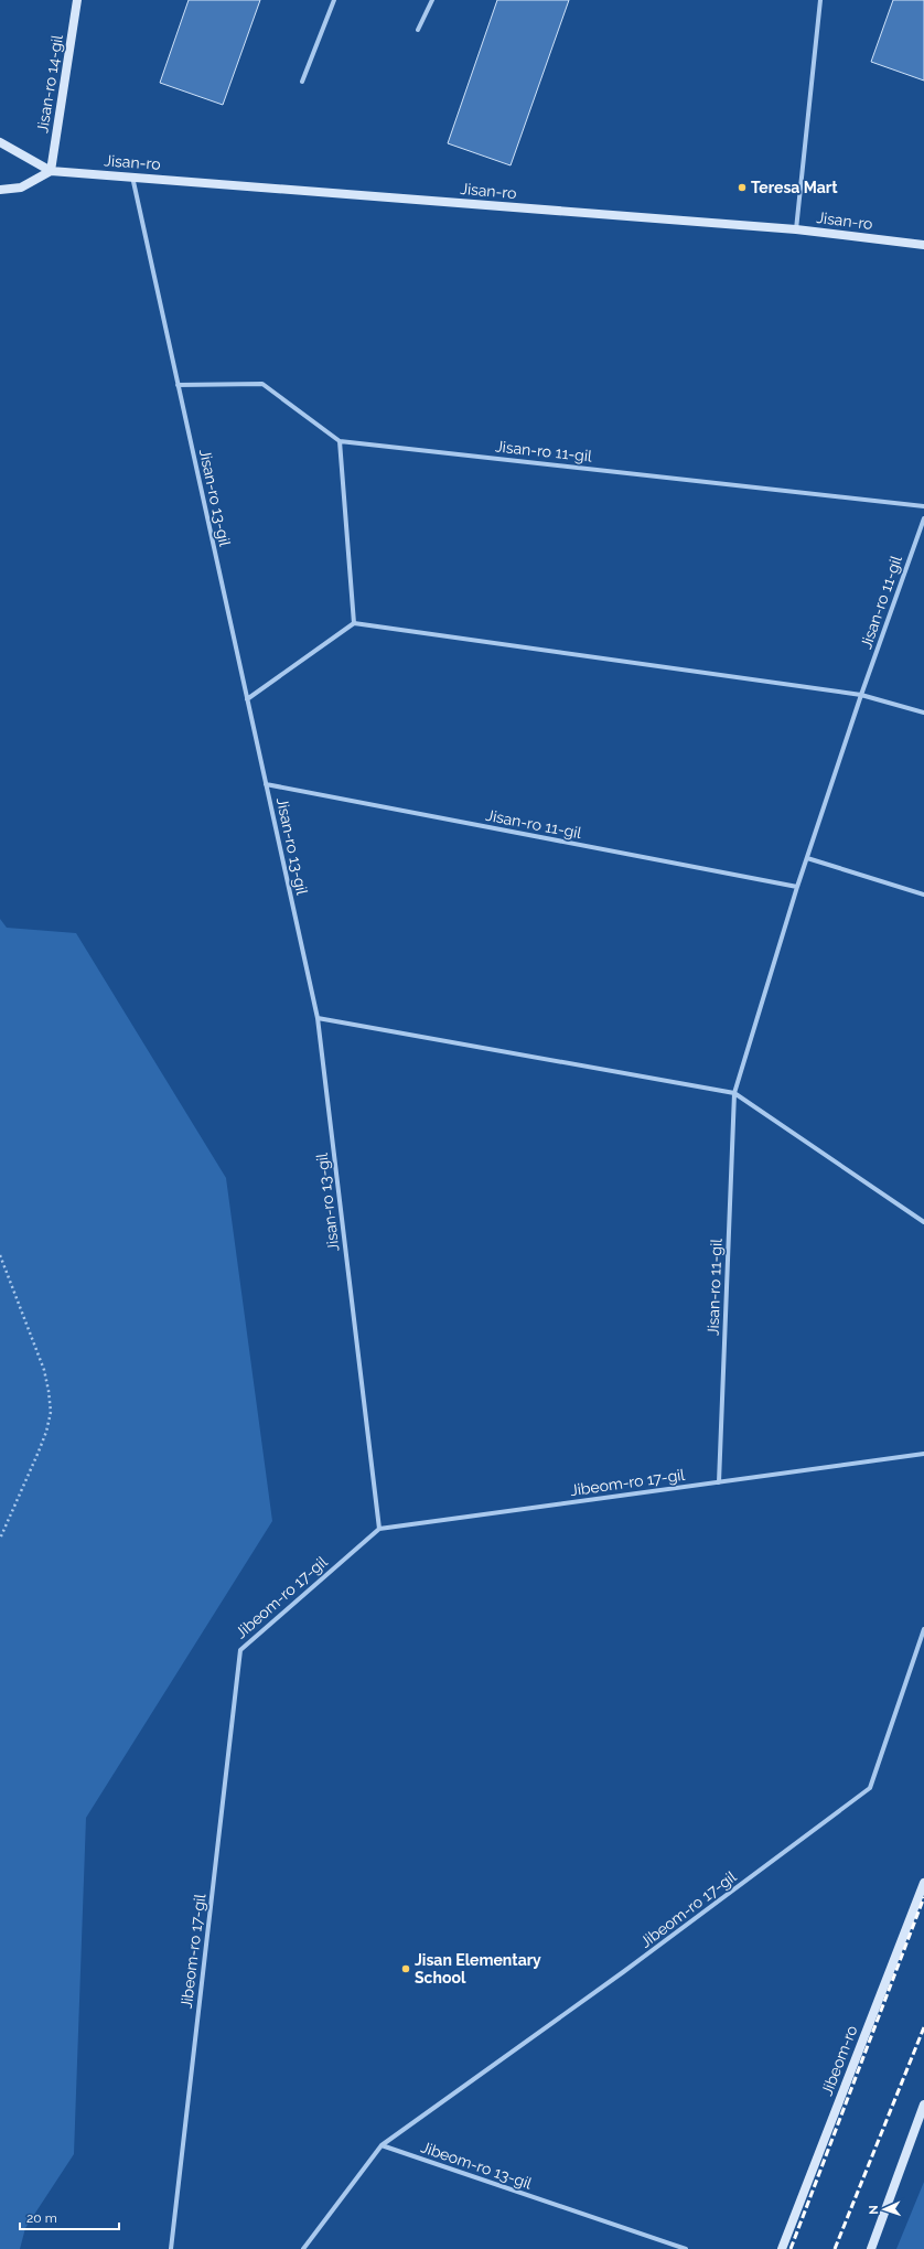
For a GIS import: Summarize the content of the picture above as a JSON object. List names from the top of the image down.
{
  "streets": {
    "main road": ["Jisan-ro 14-gil", "Jisan-ro", "Jibeom-ro"],
    "street": [
      "Jisan-ro 11-gil",
      "Jisan-ro 13-gil",
      "Jibeom-ro 17-gil",
      "Jibeom-ro 13-gil"
    ]
  },
  "crossings": [
    ["Jisan-ro 14-gil", "Jisan-ro"],
    ["Jisan-ro", "Jisan-ro 13-gil"],
    ["Jisan-ro 11-gil", "Jisan-ro 13-gil"],
    ["Jisan-ro 11-gil", "Jibeom-ro 17-gil"],
    ["Jisan-ro 13-gil", "Jibeom-ro 17-gil"],
    ["Jibeom-ro 17-gil", "Jibeom-ro 13-gil"]
  ],
  "places": ["Teresa Mart", "Jisan Elementary School"],
  "scale_bar": "20 m",
  "north": "left"
}
